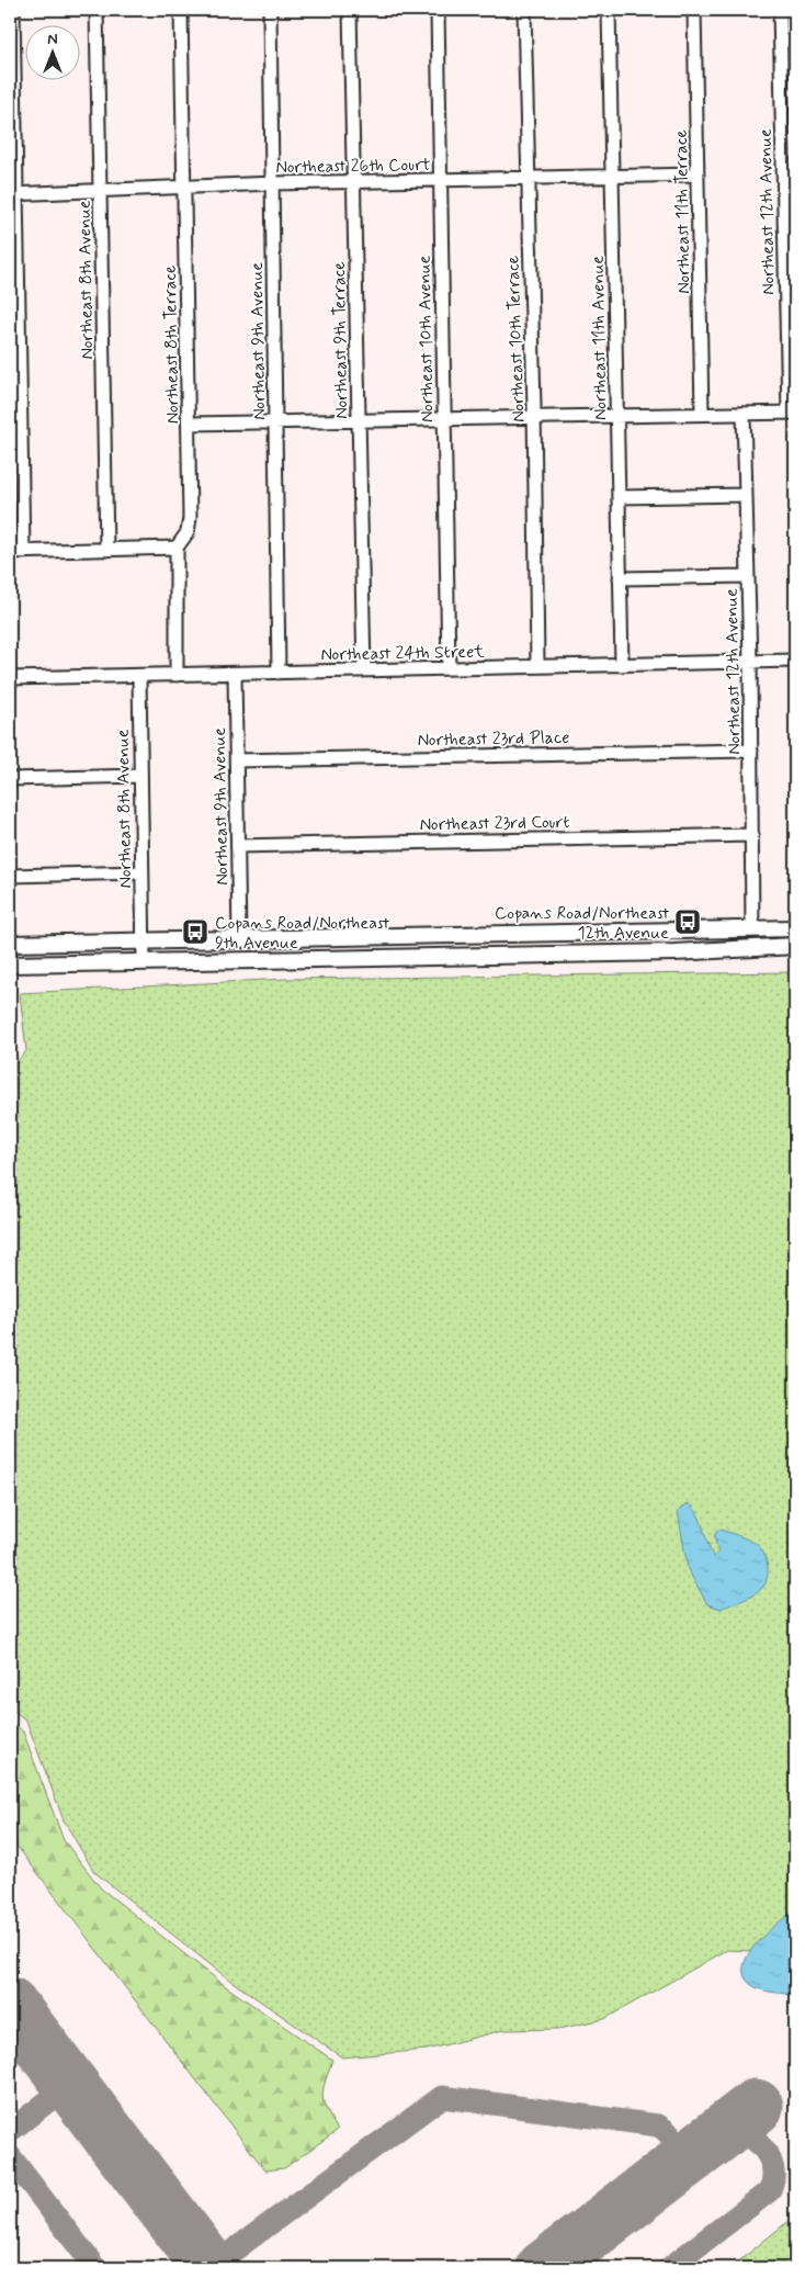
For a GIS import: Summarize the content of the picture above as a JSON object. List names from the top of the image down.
{
  "streets": {
    "street": [
      "Northeast 26th Court",
      "Northeast 11th Terrace",
      "Northeast 12th Avenue",
      "Northeast 8th Avenue",
      "Northeast 11th Avenue",
      "Northeast 10th Avenue",
      "Northeast 10th Terrace",
      "Northeast 9th Terrace",
      "Northeast 9th Avenue",
      "Northeast 8th Terrace",
      "Northeast 24th Street",
      "Northeast 23rd Place",
      "Northeast 23rd Court"
    ]
  },
  "crossings": [
    ["Northeast 26th Court", "Northeast 11th Terrace"],
    ["Northeast 26th Court", "Northeast 8th Avenue"],
    ["Northeast 26th Court", "Northeast 11th Avenue"],
    ["Northeast 26th Court", "Northeast 10th Avenue"],
    ["Northeast 26th Court", "Northeast 10th Terrace"],
    ["Northeast 26th Court", "Northeast 9th Terrace"],
    ["Northeast 26th Court", "Northeast 9th Avenue"],
    ["Northeast 26th Court", "Northeast 8th Terrace"],
    ["Northeast 12th Avenue", "Northeast 24th Street"],
    ["Northeast 12th Avenue", "Northeast 23rd Place"],
    ["Northeast 12th Avenue", "Northeast 23rd Court"],
    ["Northeast 8th Avenue", "Northeast 24th Street"],
    ["Northeast 11th Avenue", "Northeast 24th Street"],
    ["Northeast 10th Avenue", "Northeast 24th Street"],
    ["Northeast 10th Terrace", "Northeast 24th Street"],
    ["Northeast 9th Terrace", "Northeast 24th Street"],
    ["Northeast 9th Avenue", "Northeast 24th Street"],
    ["Northeast 9th Avenue", "Northeast 23rd Place"],
    ["Northeast 9th Avenue", "Northeast 23rd Court"],
    ["Northeast 8th Terrace", "Northeast 24th Street"]
  ],
  "places": {
    "bus stop": ["Copans Road/Northeast 12th Avenue", "Copans Road/Northeast 9th Avenue"]
  },
  "north": "top"
}
